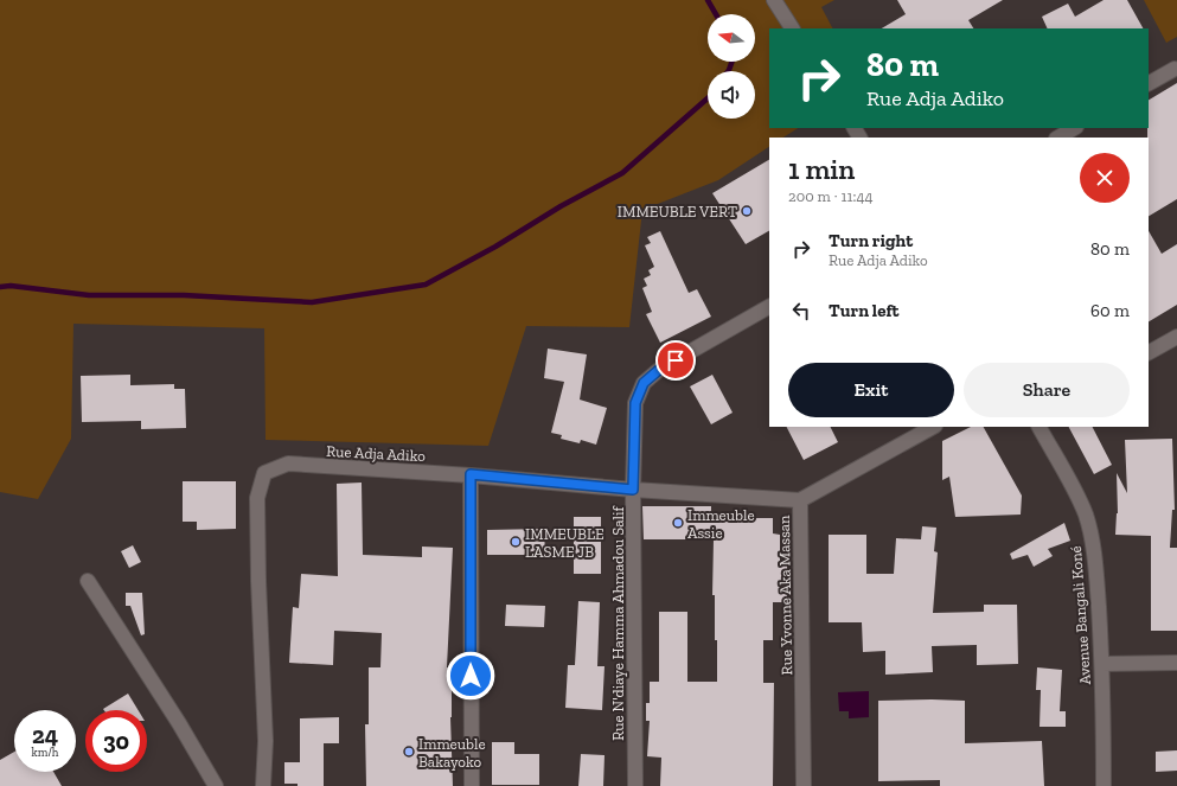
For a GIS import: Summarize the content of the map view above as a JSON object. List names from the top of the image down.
{
  "streets": {
    "street": [
      "Rue Adja Adiko",
      "Rue Yvonne Aka Massan",
      "Avenue Bangali Koné",
      "Rue N'diaye Hamma Ahmadou Salif"
    ]
  },
  "crossings": [
    ["Rue Adja Adiko", "Rue Yvonne Aka Massan"],
    ["Rue Adja Adiko", "Rue N'diaye Hamma Ahmadou Salif"]
  ],
  "places": [
    "IMMEUBLE VERT",
    "Immeuble Assie",
    "IMMEUBLE LASME JB",
    "Immeuble Bakayoko"
  ],
  "north": "left",
  "page": {
    "turn": ["80 m", "Rue Adja Adiko"],
    "heading": ["1 min", "200 m · 11:44"],
    "list": [
      {
        "name": "Turn right",
        "note": "Rue Adja Adiko",
        "value": "80 m"
      },
      {
        "name": "Turn left",
        "value": "60 m"
      }
    ],
    "buttons": ["Exit", "Share"],
    "speed": "24 km/h",
    "limit": "30"
  }
}
